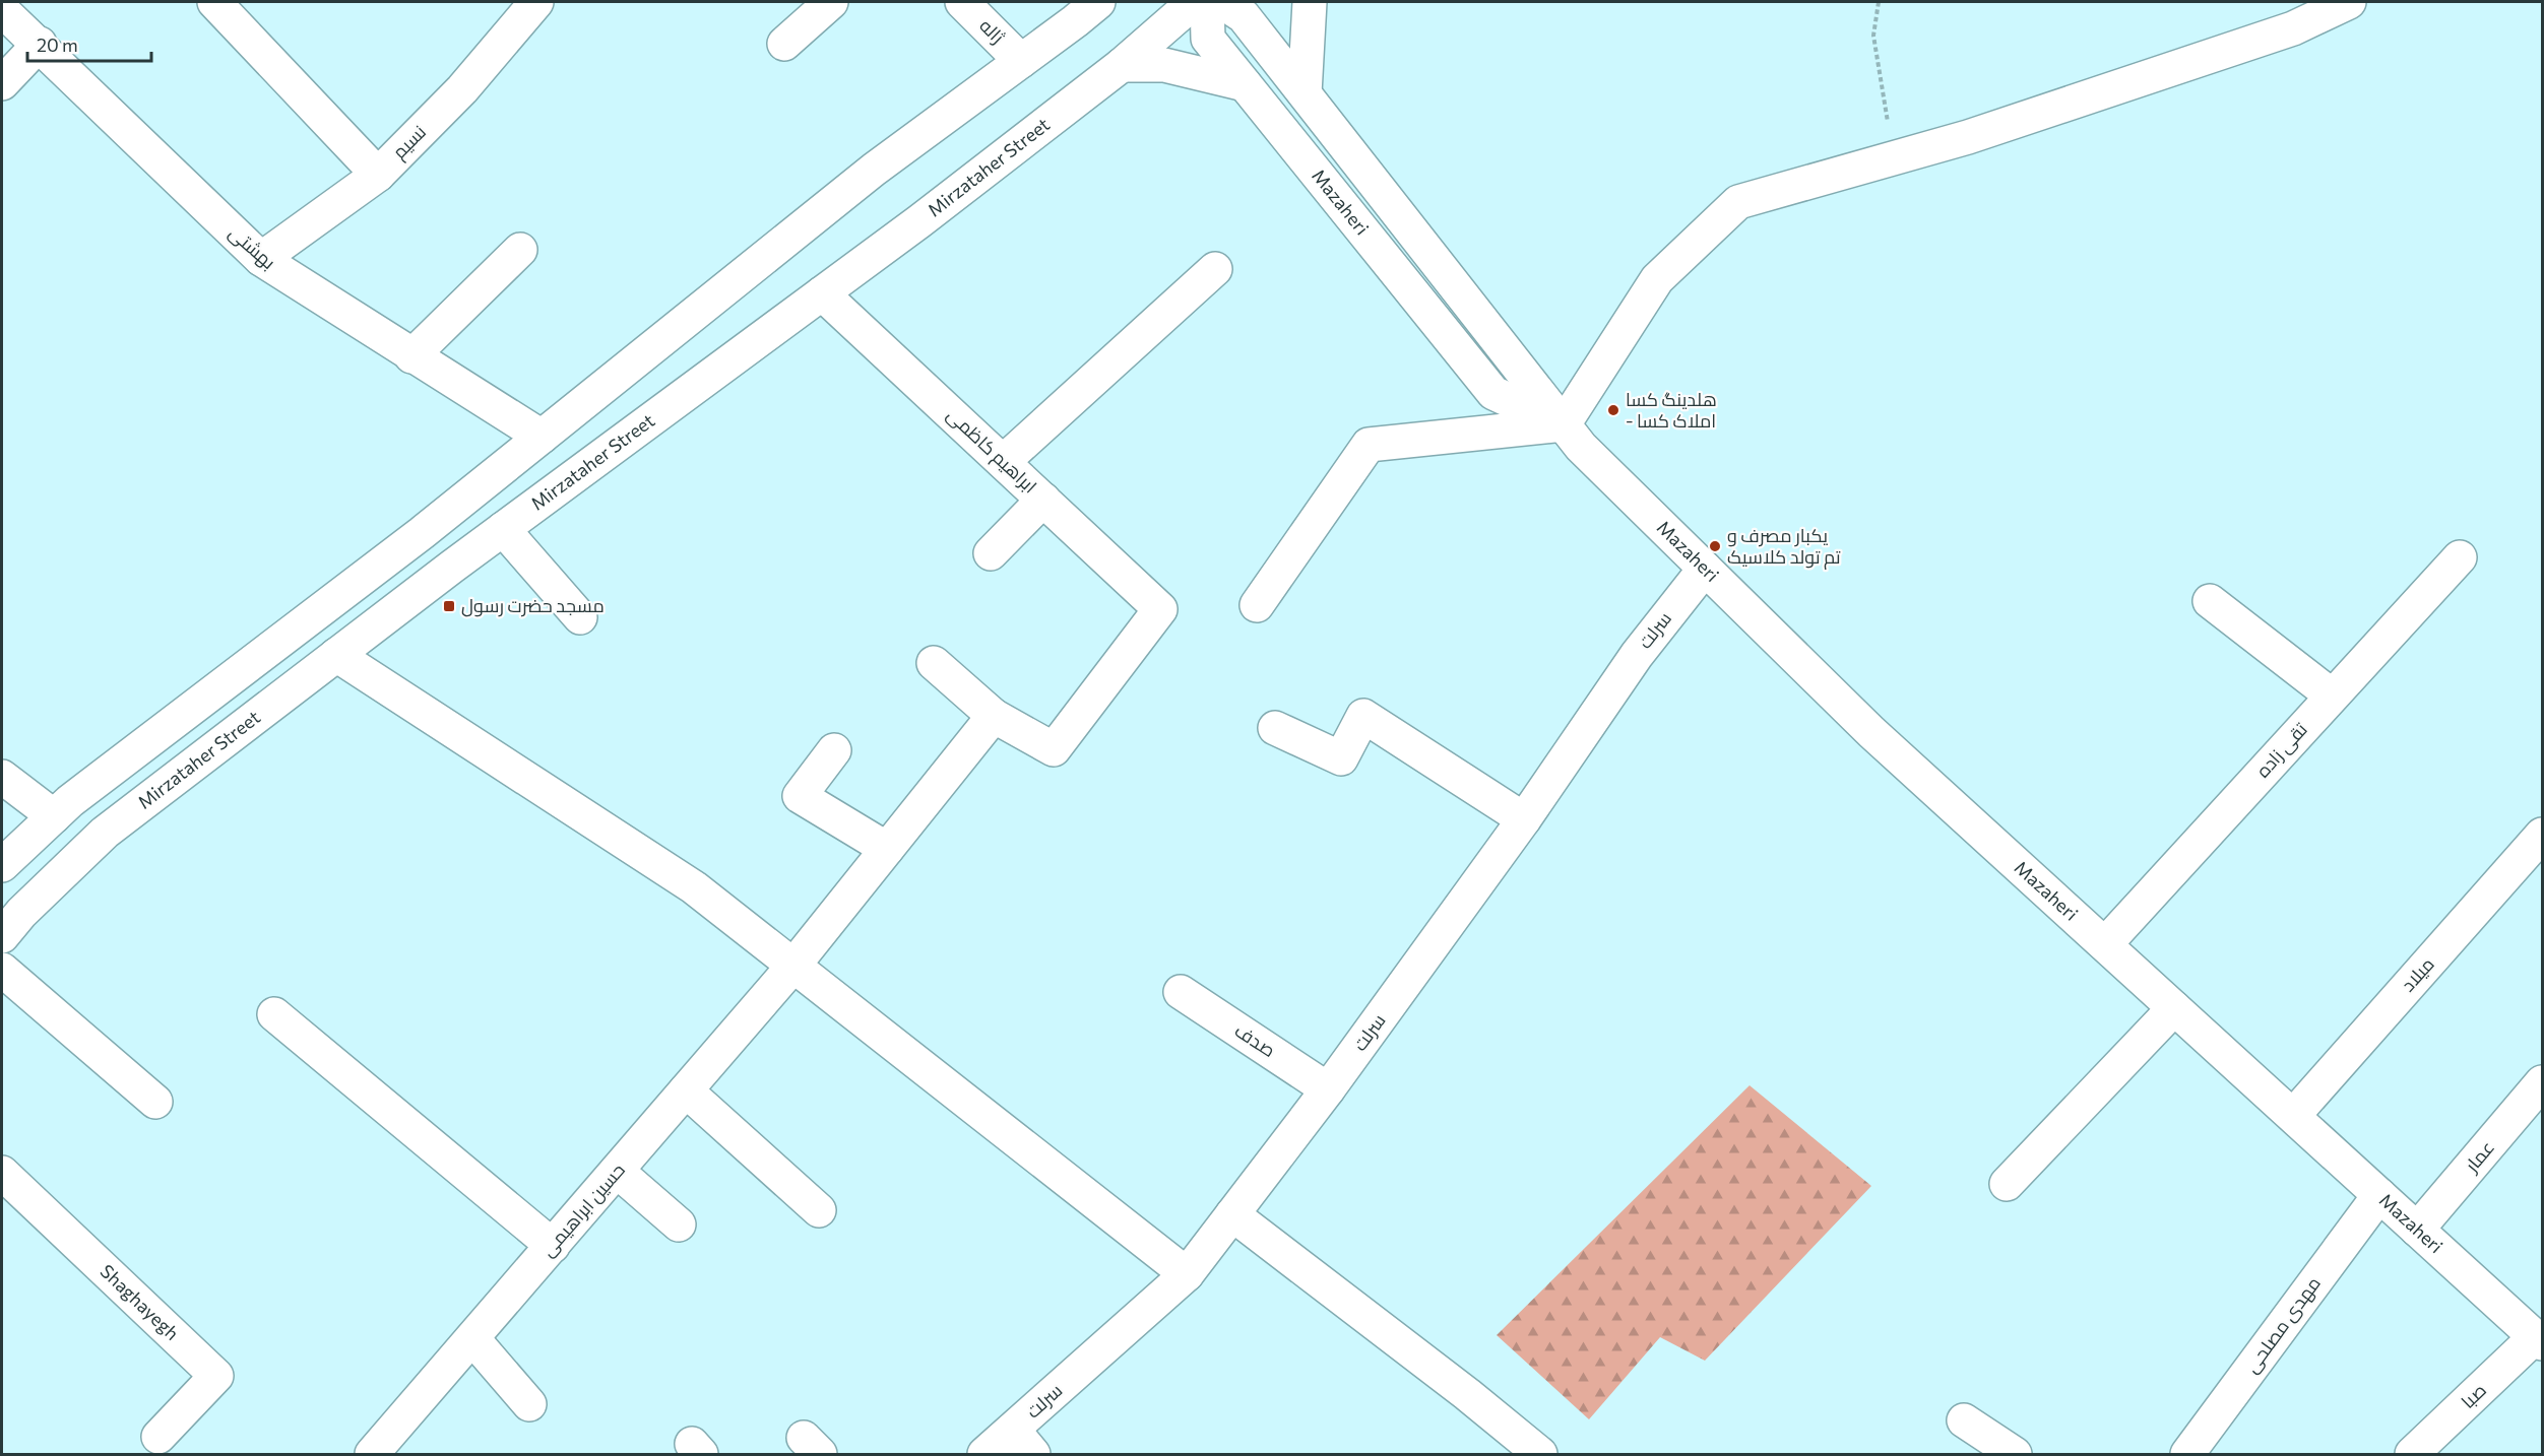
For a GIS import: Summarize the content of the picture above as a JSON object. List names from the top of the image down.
{
  "streets": {
    "street": [
      "ژاله",
      "نسیم",
      "Mirzataher Street",
      "Mazaheri",
      "بهشتی",
      "ابراهیم کاظمی",
      "سرلت",
      "تقی زاده",
      "میلاد",
      "صدف",
      "عمار",
      "حسین ابراهیمی",
      "Shaghayegh",
      "مهدی مصلحی",
      "صبا"
    ]
  },
  "crossings": [
    ["نسیم", "بهشتی"],
    ["Mirzataher Street", "ابراهیم کاظمی"],
    ["Mazaheri", "سرلت"],
    ["Mazaheri", "تقی زاده"],
    ["Mazaheri", "میلاد"],
    ["Mazaheri", "عمار"],
    ["Mazaheri", "مهدی مصلحی"],
    ["Mazaheri", "صبا"],
    ["ابراهیم کاظمی", "حسین ابراهیمی"],
    ["سرلت", "صدف"]
  ],
  "places": {
    "other": ["هلدینگ کسا - املاک کسا", "یکبار مصرف و تم تولد کلاسیک"],
    "transit": ["مسجد حضرت رسول"]
  },
  "scale_bar": "20 m"
}
